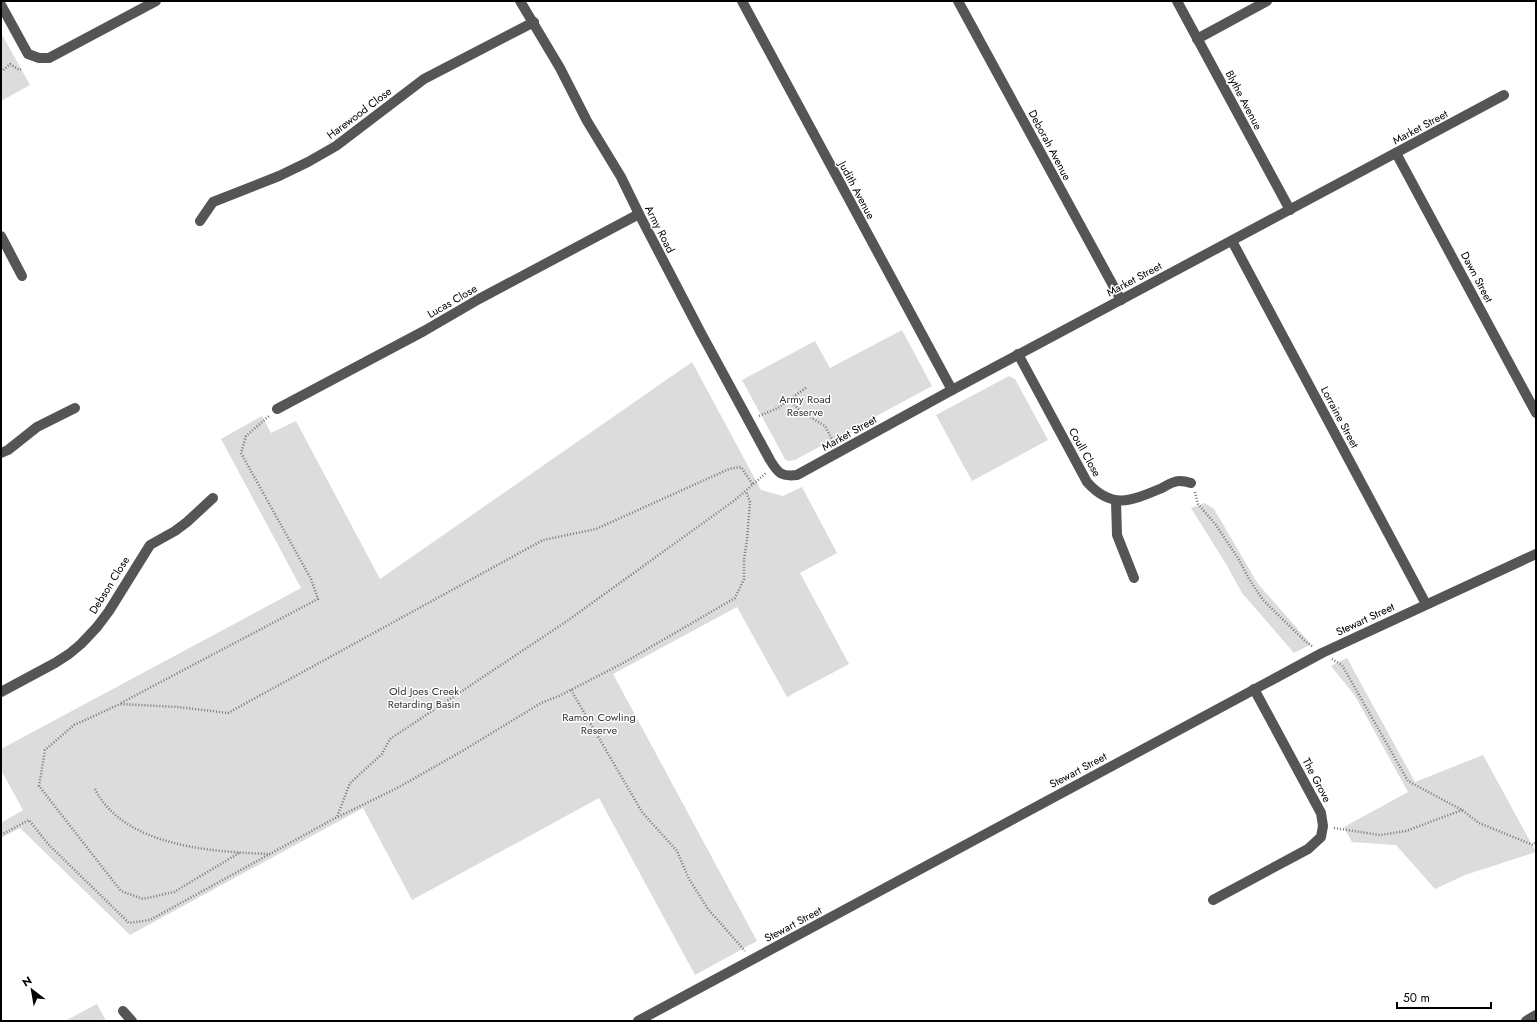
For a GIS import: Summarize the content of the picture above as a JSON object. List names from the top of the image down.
{
  "streets": {
    "street": [
      "Blythe Avenue",
      "Harewood Close",
      "Market Street",
      "Deborah Avenue",
      "Judith Avenue",
      "Army Road",
      "Dawn Street",
      "Lucas Close",
      "Lorraine Street",
      "Coull Close",
      "Debson Close",
      "Stewart Street",
      "The Grove"
    ]
  },
  "crossings": [
    ["Blythe Avenue", "Market Street"],
    ["Harewood Close", "Army Road"],
    ["Market Street", "Deborah Avenue"],
    ["Market Street", "Judith Avenue"],
    ["Market Street", "Army Road"],
    ["Market Street", "Dawn Street"],
    ["Market Street", "Lorraine Street"],
    ["Market Street", "Coull Close"],
    ["Army Road", "Lucas Close"],
    ["Lorraine Street", "Stewart Street"],
    ["Stewart Street", "The Grove"]
  ],
  "parks": ["Army Road Reserve", "Old Joes Creek Retarding Basin", "Ramon Cowling Reserve"],
  "scale_bar": "50 m",
  "north": "top left"
}
